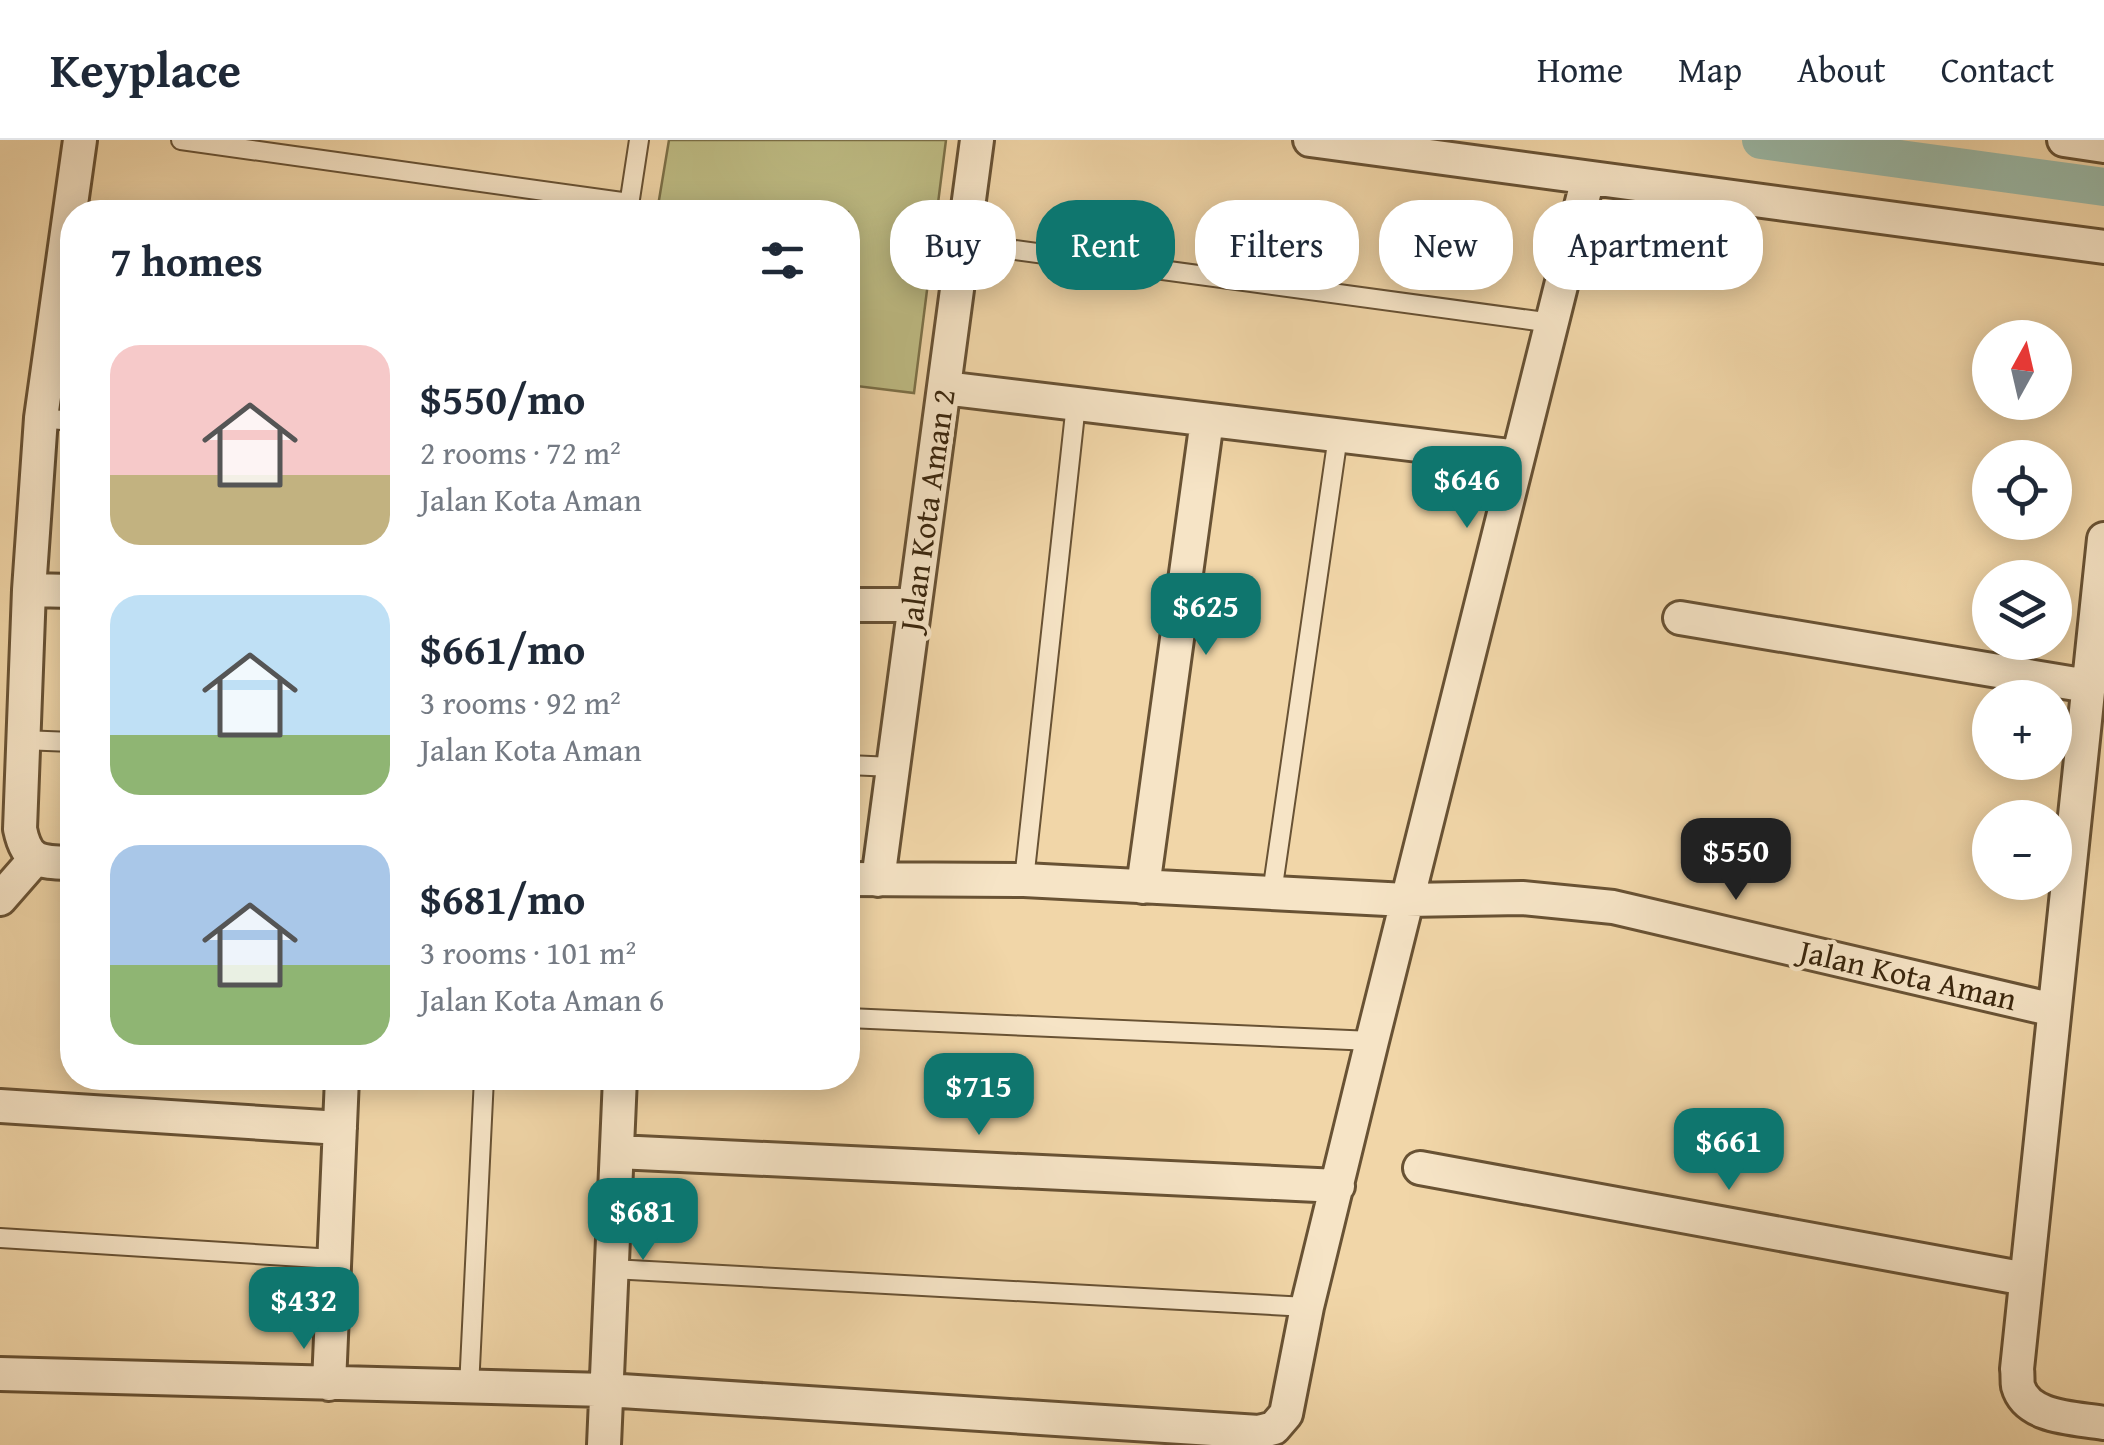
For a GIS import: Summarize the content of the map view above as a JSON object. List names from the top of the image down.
{
  "streets": {
    "street": ["Jalan Kota Aman 2", "Jalan Kota Aman"]
  },
  "crossings": [
    ["Jalan Kota Aman 2", "Jalan Kota Aman"]
  ],
  "north": "top",
  "page": {
    "header": "Keyplace",
    "nav": [
      "Home",
      "Map",
      "About",
      "Contact"
    ],
    "chip": [
      "Buy",
      "Rent",
      "Filters",
      "New",
      "Apartment"
    ],
    "heading": "7 homes",
    "map_buttons": ["+", "−"],
    "list": [
      {
        "name": "$550/mo",
        "note": "2 rooms · 72 m² · Jalan Kota Aman"
      },
      {
        "name": "$661/mo",
        "note": "3 rooms · 92 m² · Jalan Kota Aman"
      },
      {
        "name": "$681/mo",
        "note": "3 rooms · 101 m² · Jalan Kota Aman 6"
      }
    ],
    "price": [
      "$646",
      "$625",
      "$550",
      "$715",
      "$661",
      "$681",
      "$432"
    ]
  }
}
